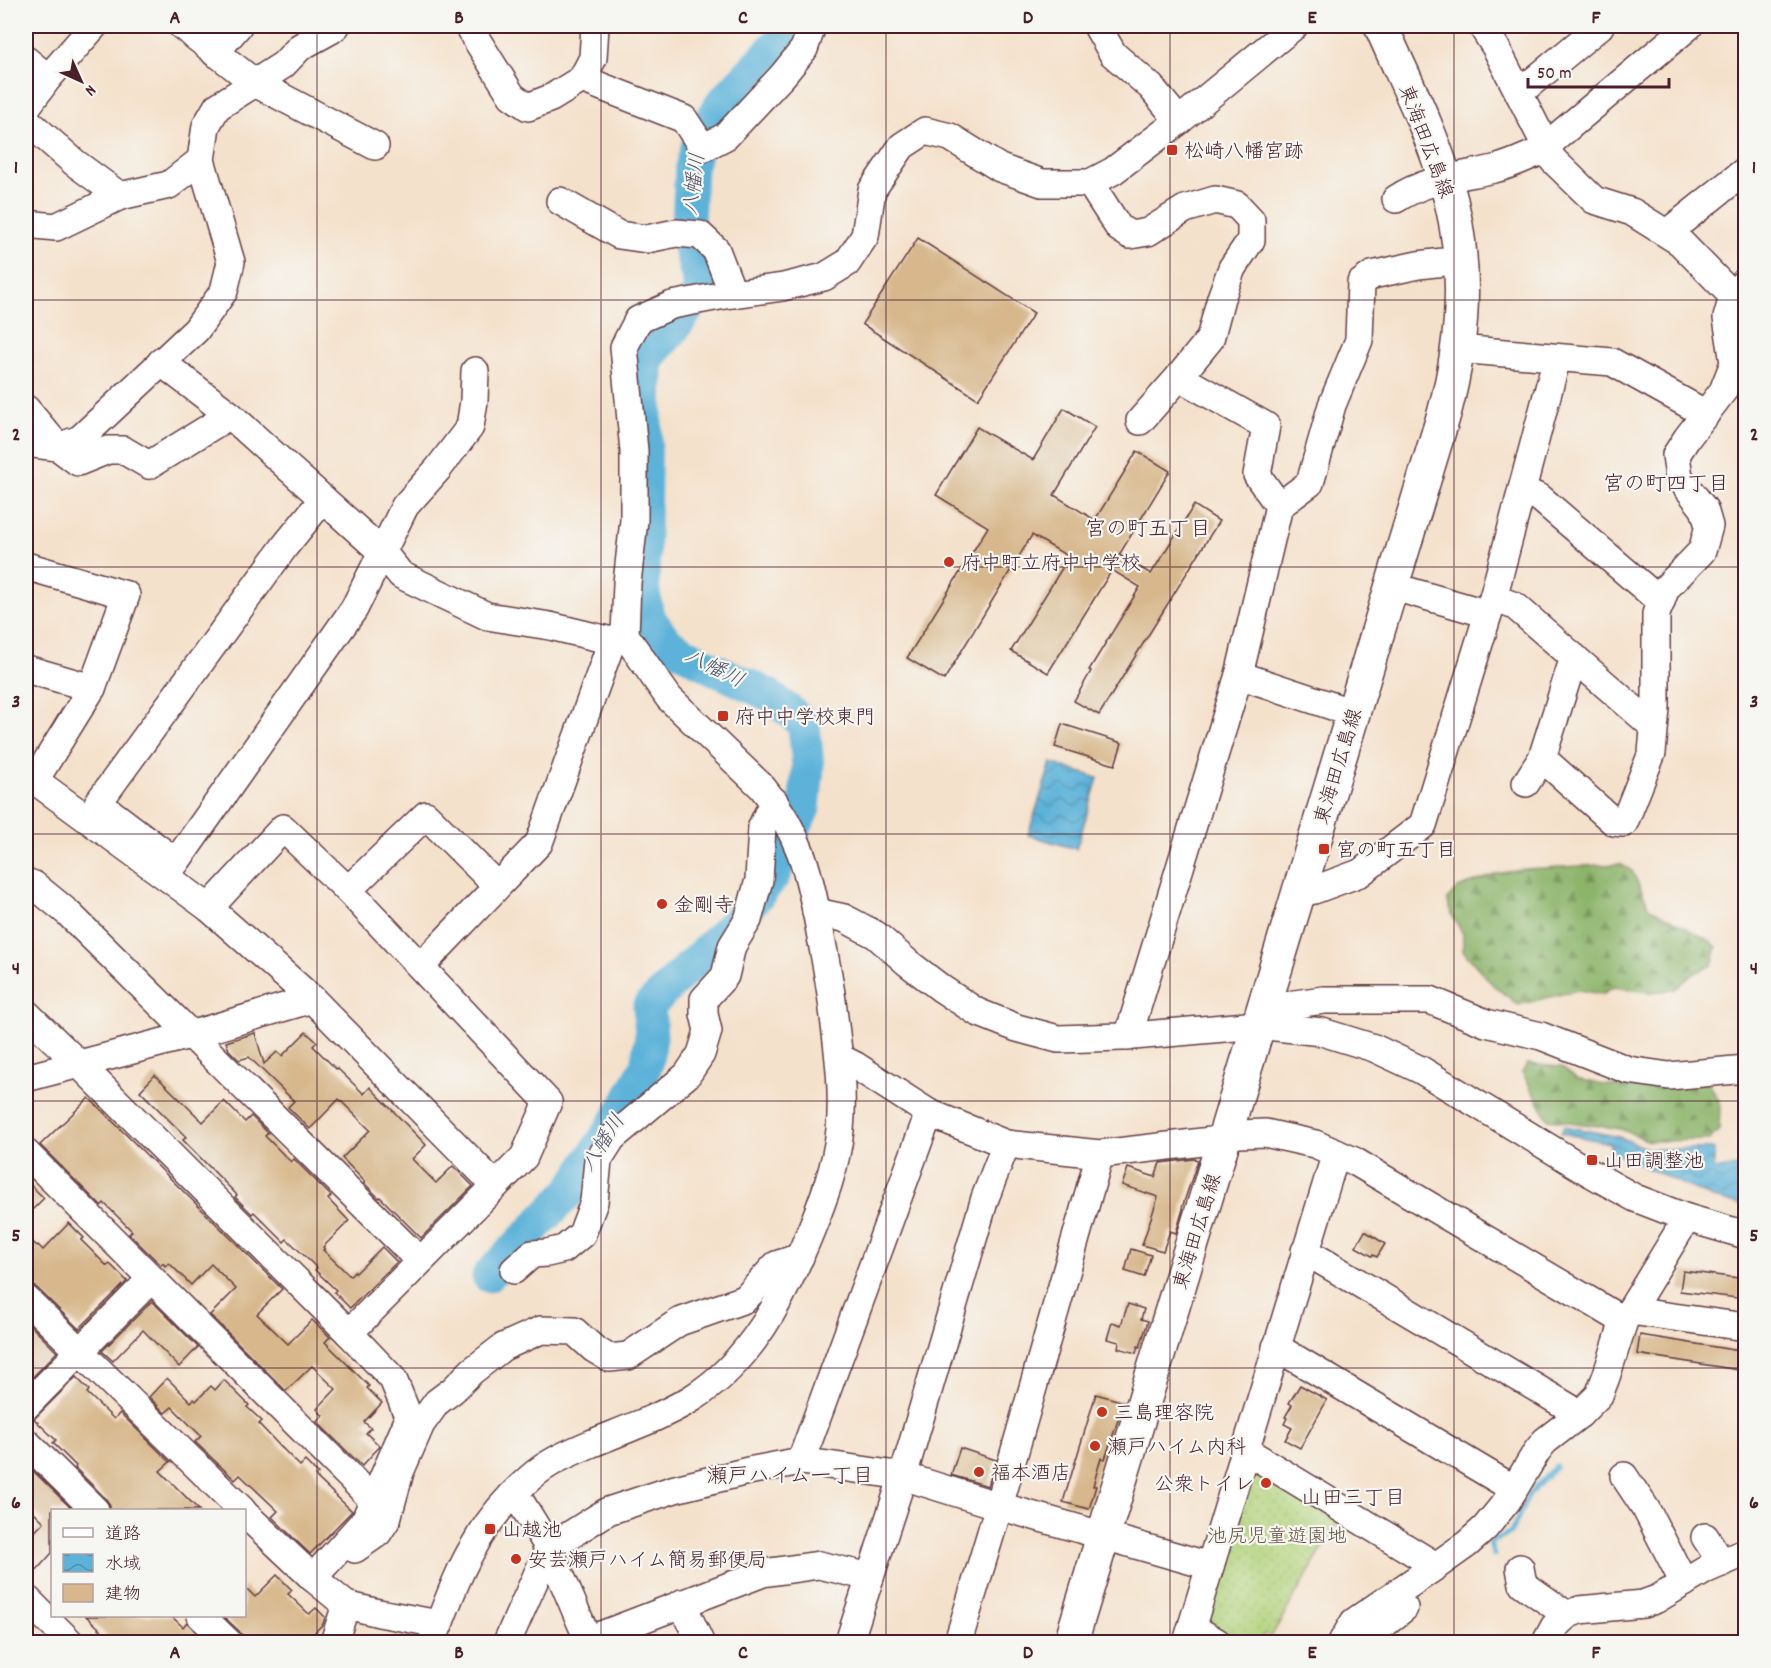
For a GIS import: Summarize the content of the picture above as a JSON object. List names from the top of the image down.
{
  "streets": {
    "main road": ["東海田広島線"]
  },
  "districts": [
    "宮の町四丁目",
    "宮の町五丁目",
    "瀬戸ハイム一丁目",
    "山田三丁目"
  ],
  "water": ["八幡川"],
  "parks": ["池尻児童遊園地"],
  "places": {
    "transit": [
      "松崎八幡宮跡",
      "府中中学校東門",
      "宮の町五丁目",
      "山田調整池",
      "山越池"
    ],
    "other": [
      "府中町立府中中学校",
      "金剛寺",
      "三島理容院",
      "瀬戸ハイム内科",
      "福本酒店",
      "公衆トイレ",
      "安芸瀬戸ハイム簡易郵便局"
    ]
  },
  "legend": ["道路", "水域", "建物"],
  "scale_bar": "50 m",
  "north": "bottom right",
  "grid": {
    "columns": [
      "A",
      "B",
      "C",
      "D",
      "E",
      "F"
    ],
    "rows": [
      "1",
      "2",
      "3",
      "4",
      "5",
      "6"
    ]
  }
}
